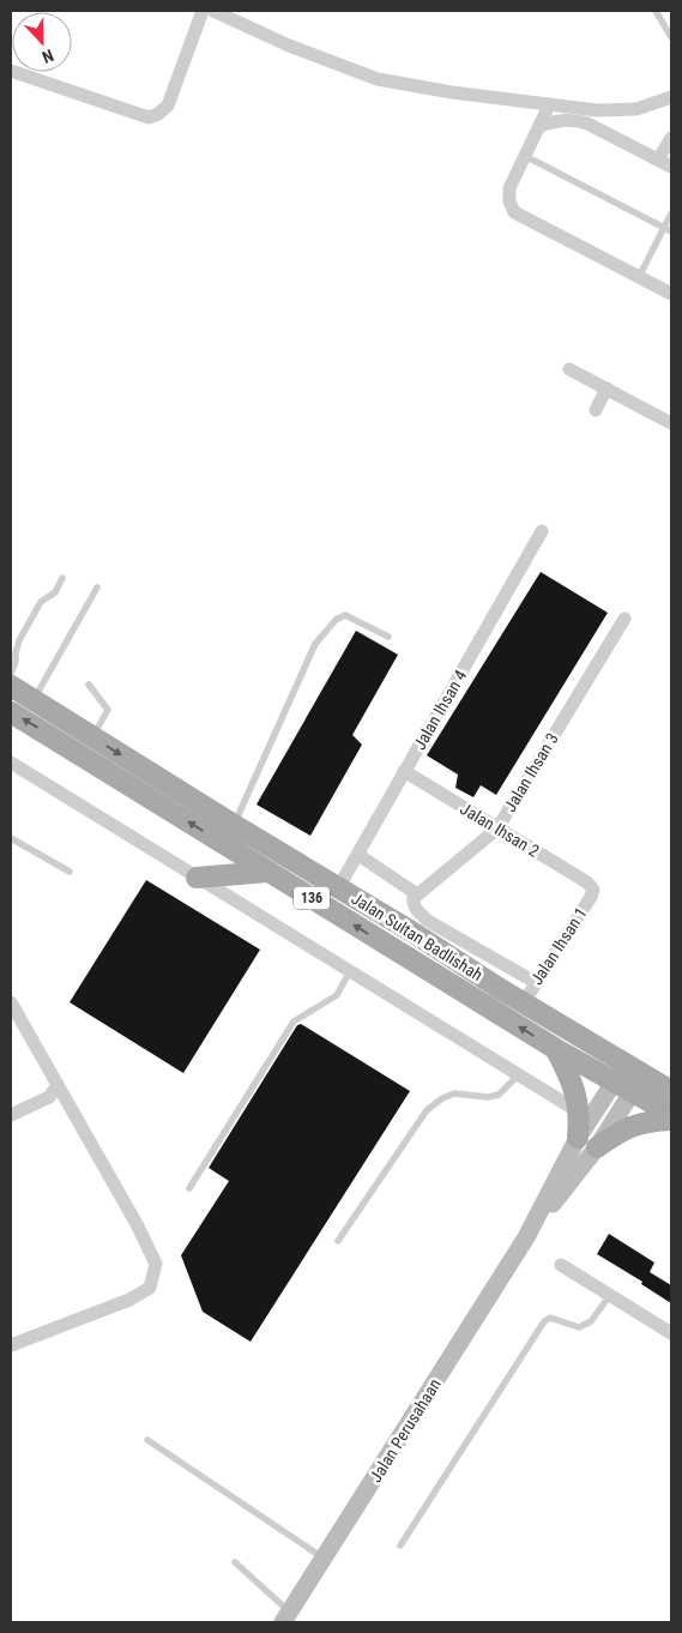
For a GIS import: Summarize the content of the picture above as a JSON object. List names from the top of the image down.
{
  "streets": {
    "main road": ["136", "Jalan Sultan Badlishah", "Jalan Perusahaan"],
    "street": [
      "Jalan Ihsan 4",
      "Jalan Ihsan 3",
      "Jalan Ihsan 2",
      "Jalan Ihsan 1"
    ]
  },
  "crossings": [
    ["Jalan Ihsan 4", "Jalan Ihsan 2"],
    ["Jalan Ihsan 4", "Jalan Sultan Badlishah"],
    ["Jalan Ihsan 3", "Jalan Ihsan 2"],
    ["Jalan Ihsan 2", "Jalan Ihsan 1"],
    ["Jalan Sultan Badlishah", "Jalan Ihsan 1"],
    ["Jalan Sultan Badlishah", "Jalan Perusahaan"]
  ],
  "north": "bottom"
}
